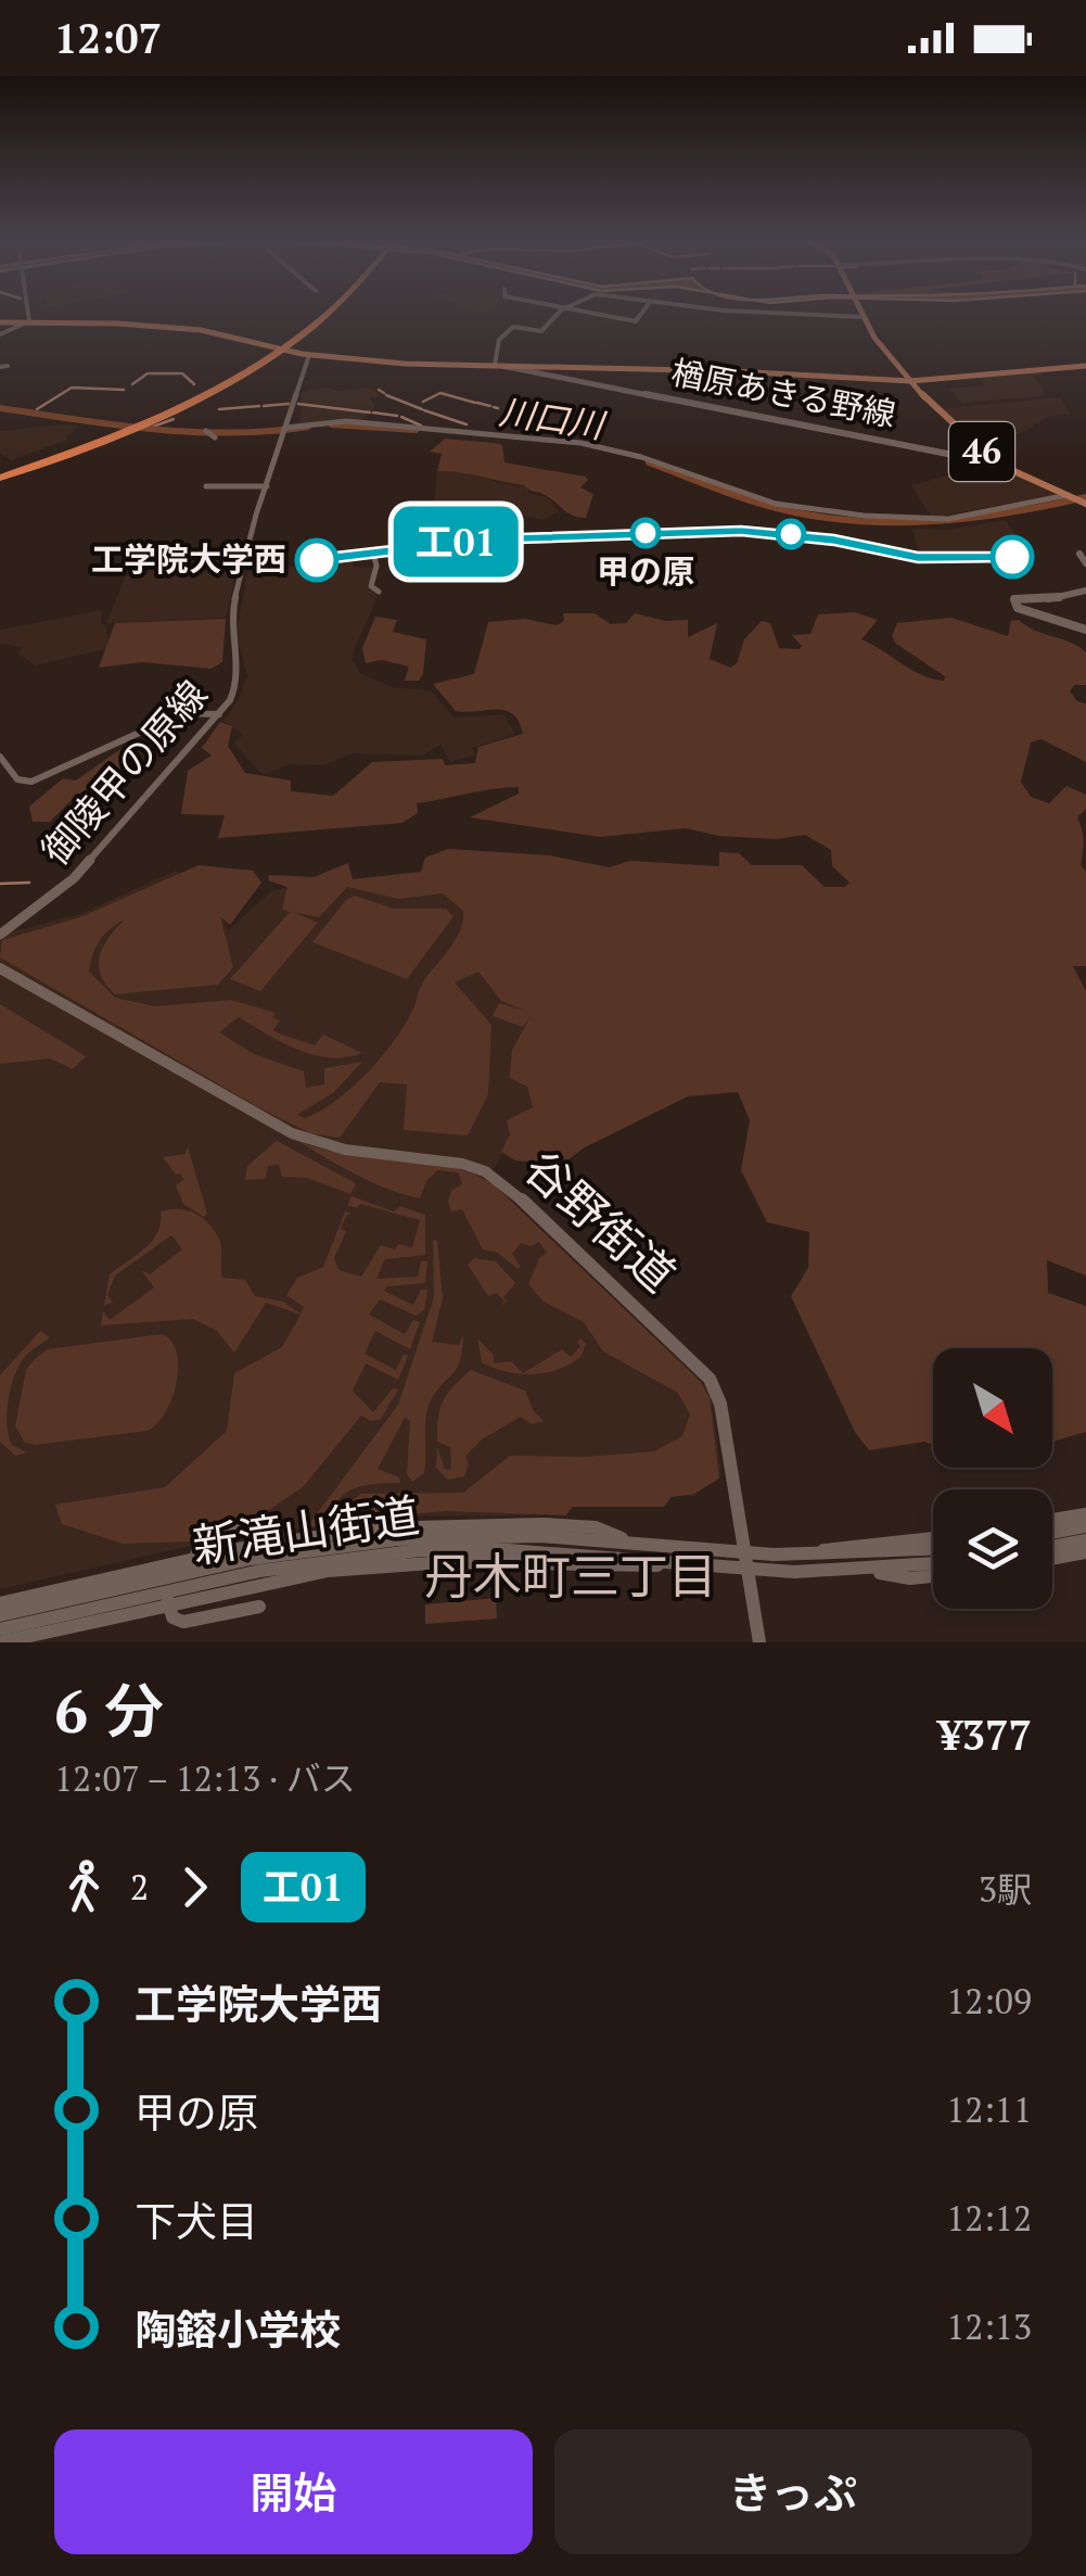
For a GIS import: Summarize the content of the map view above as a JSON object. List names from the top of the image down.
{
  "streets": {
    "main road": [
      "楢原あきる野線",
      "46",
      "谷野街道",
      "新滝山街道"
    ],
    "street": ["御陵甲の原線"]
  },
  "crossings": [
    ["楢原あきる野線", "46"],
    ["谷野街道", "新滝山街道"]
  ],
  "districts": ["丹木町三丁目"],
  "water": ["川口川"],
  "places": ["甲の原", "工学院大学西"],
  "lines": ["bus line 工01"],
  "north": "bottom right",
  "page": {
    "status": "12:07",
    "on_map": "工01",
    "heading": ["6 分", "12:07 – 12:13 · バス", "¥377"],
    "legs": ["2", "工01", "3駅"],
    "list": [
      {
        "name": "工学院大学西",
        "value": "12:09"
      },
      {
        "name": "甲の原",
        "value": "12:11"
      },
      {
        "name": "下犬目",
        "value": "12:12"
      },
      {
        "name": "陶鎔小学校",
        "value": "12:13"
      }
    ],
    "buttons": ["開始", "きっぷ"]
  }
}
